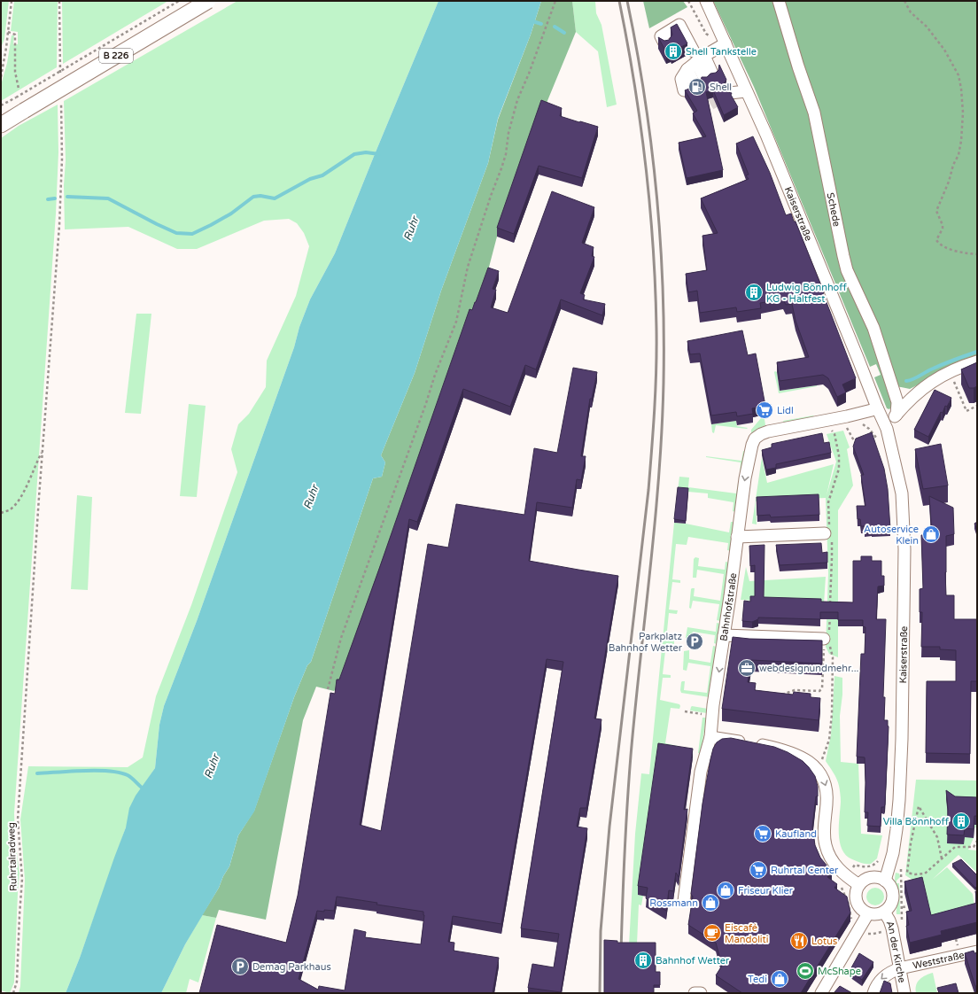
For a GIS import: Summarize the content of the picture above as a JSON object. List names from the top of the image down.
{
  "streets": {
    "main road": ["B 226"],
    "street": [
      "Schede",
      "Kaiserstraße",
      "Bahnhofstraße",
      "An der Kirche",
      "Weststraße"
    ],
    "path": ["Ruhrtalradweg"]
  },
  "crossings": [
    ["Kaiserstraße", "Bahnhofstraße"],
    ["Kaiserstraße", "An der Kirche"],
    ["An der Kirche", "Weststraße"]
  ],
  "one_way": ["Bahnhofstraße"],
  "water": ["Ruhr"],
  "places": {
    "building": [
      "Shell Tankstelle",
      "Ludwig Bönnhoff KG - Haltfest",
      "Villa Bönnhoff",
      "Bahnhof Wetter"
    ],
    "fuel station": ["Shell"],
    "supermarket": ["Lidl", "Kaufland", "Ruhrtal Center"],
    "shop": [
      "Autoservice Klein",
      "Friseur Klier",
      "Rossmann",
      "Tedi"
    ],
    "parking": ["Parkplatz Bahnhof Wetter", "Demag Parkhaus"],
    "office": ["webdesignundmehr..."],
    "cafe": ["Eiscafé Mandoliti"],
    "restaurant": ["Lotus"],
    "sports": ["McShape"]
  }
}
